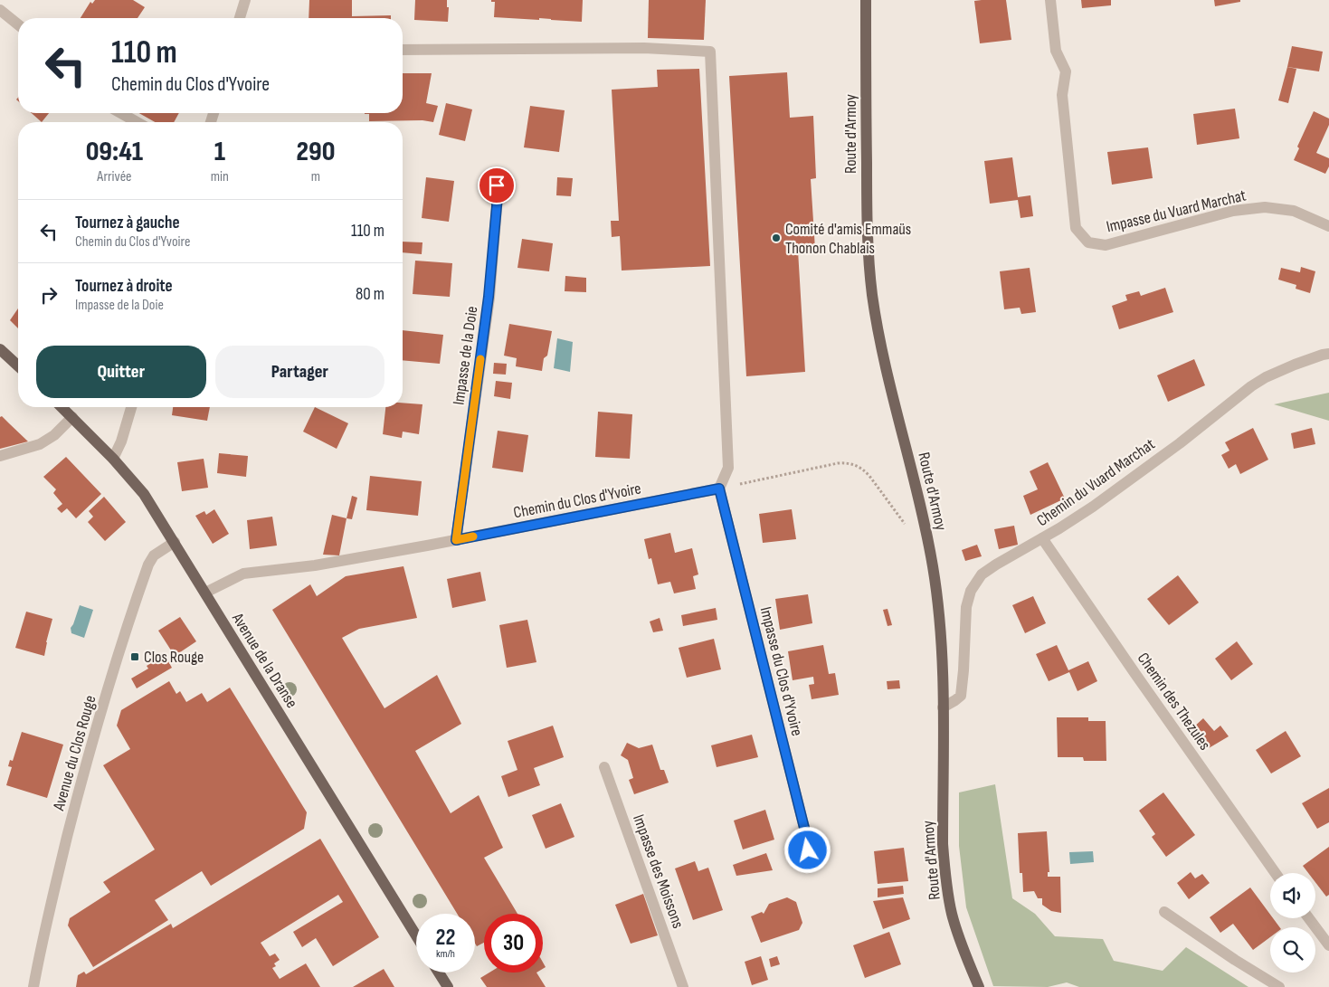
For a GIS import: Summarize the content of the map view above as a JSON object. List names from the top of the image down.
{
  "streets": {
    "main road": ["Route d'Armoy", "Avenue de la Dranse"],
    "street": [
      "Impasse du Vuard Marchat",
      "Impasse de la Doie",
      "Chemin du Vuard Marchat",
      "Chemin du Clos d'Yvoire",
      "Impasse du Clos d'Yvoire",
      "Chemin des Thezules",
      "Avenue du Clos Rouge",
      "Impasse des Moissons"
    ]
  },
  "crossings": [
    ["Route d'Armoy", "Chemin du Vuard Marchat"],
    ["Impasse de la Doie", "Chemin du Clos d'Yvoire"],
    ["Chemin du Vuard Marchat", "Chemin des Thezules"],
    ["Chemin du Clos d'Yvoire", "Avenue de la Dranse"],
    ["Chemin du Clos d'Yvoire", "Impasse du Clos d'Yvoire"],
    ["Avenue de la Dranse", "Avenue du Clos Rouge"]
  ],
  "places": {
    "other": ["Comité d'amis Emmaüs Thonon Chablais"],
    "transit": ["Clos Rouge"]
  },
  "page": {
    "turn": ["110 m", "Chemin du Clos d'Yvoire"],
    "eta": [
      "09:41",
      "Arrivée",
      "1",
      "min",
      "290",
      "m"
    ],
    "list": [
      {
        "name": "Tournez à gauche",
        "note": "Chemin du Clos d'Yvoire",
        "value": "110 m"
      },
      {
        "name": "Tournez à droite",
        "note": "Impasse de la Doie",
        "value": "80 m"
      }
    ],
    "buttons": ["Quitter", "Partager"],
    "speed": "22 km/h",
    "limit": "30"
  }
}
